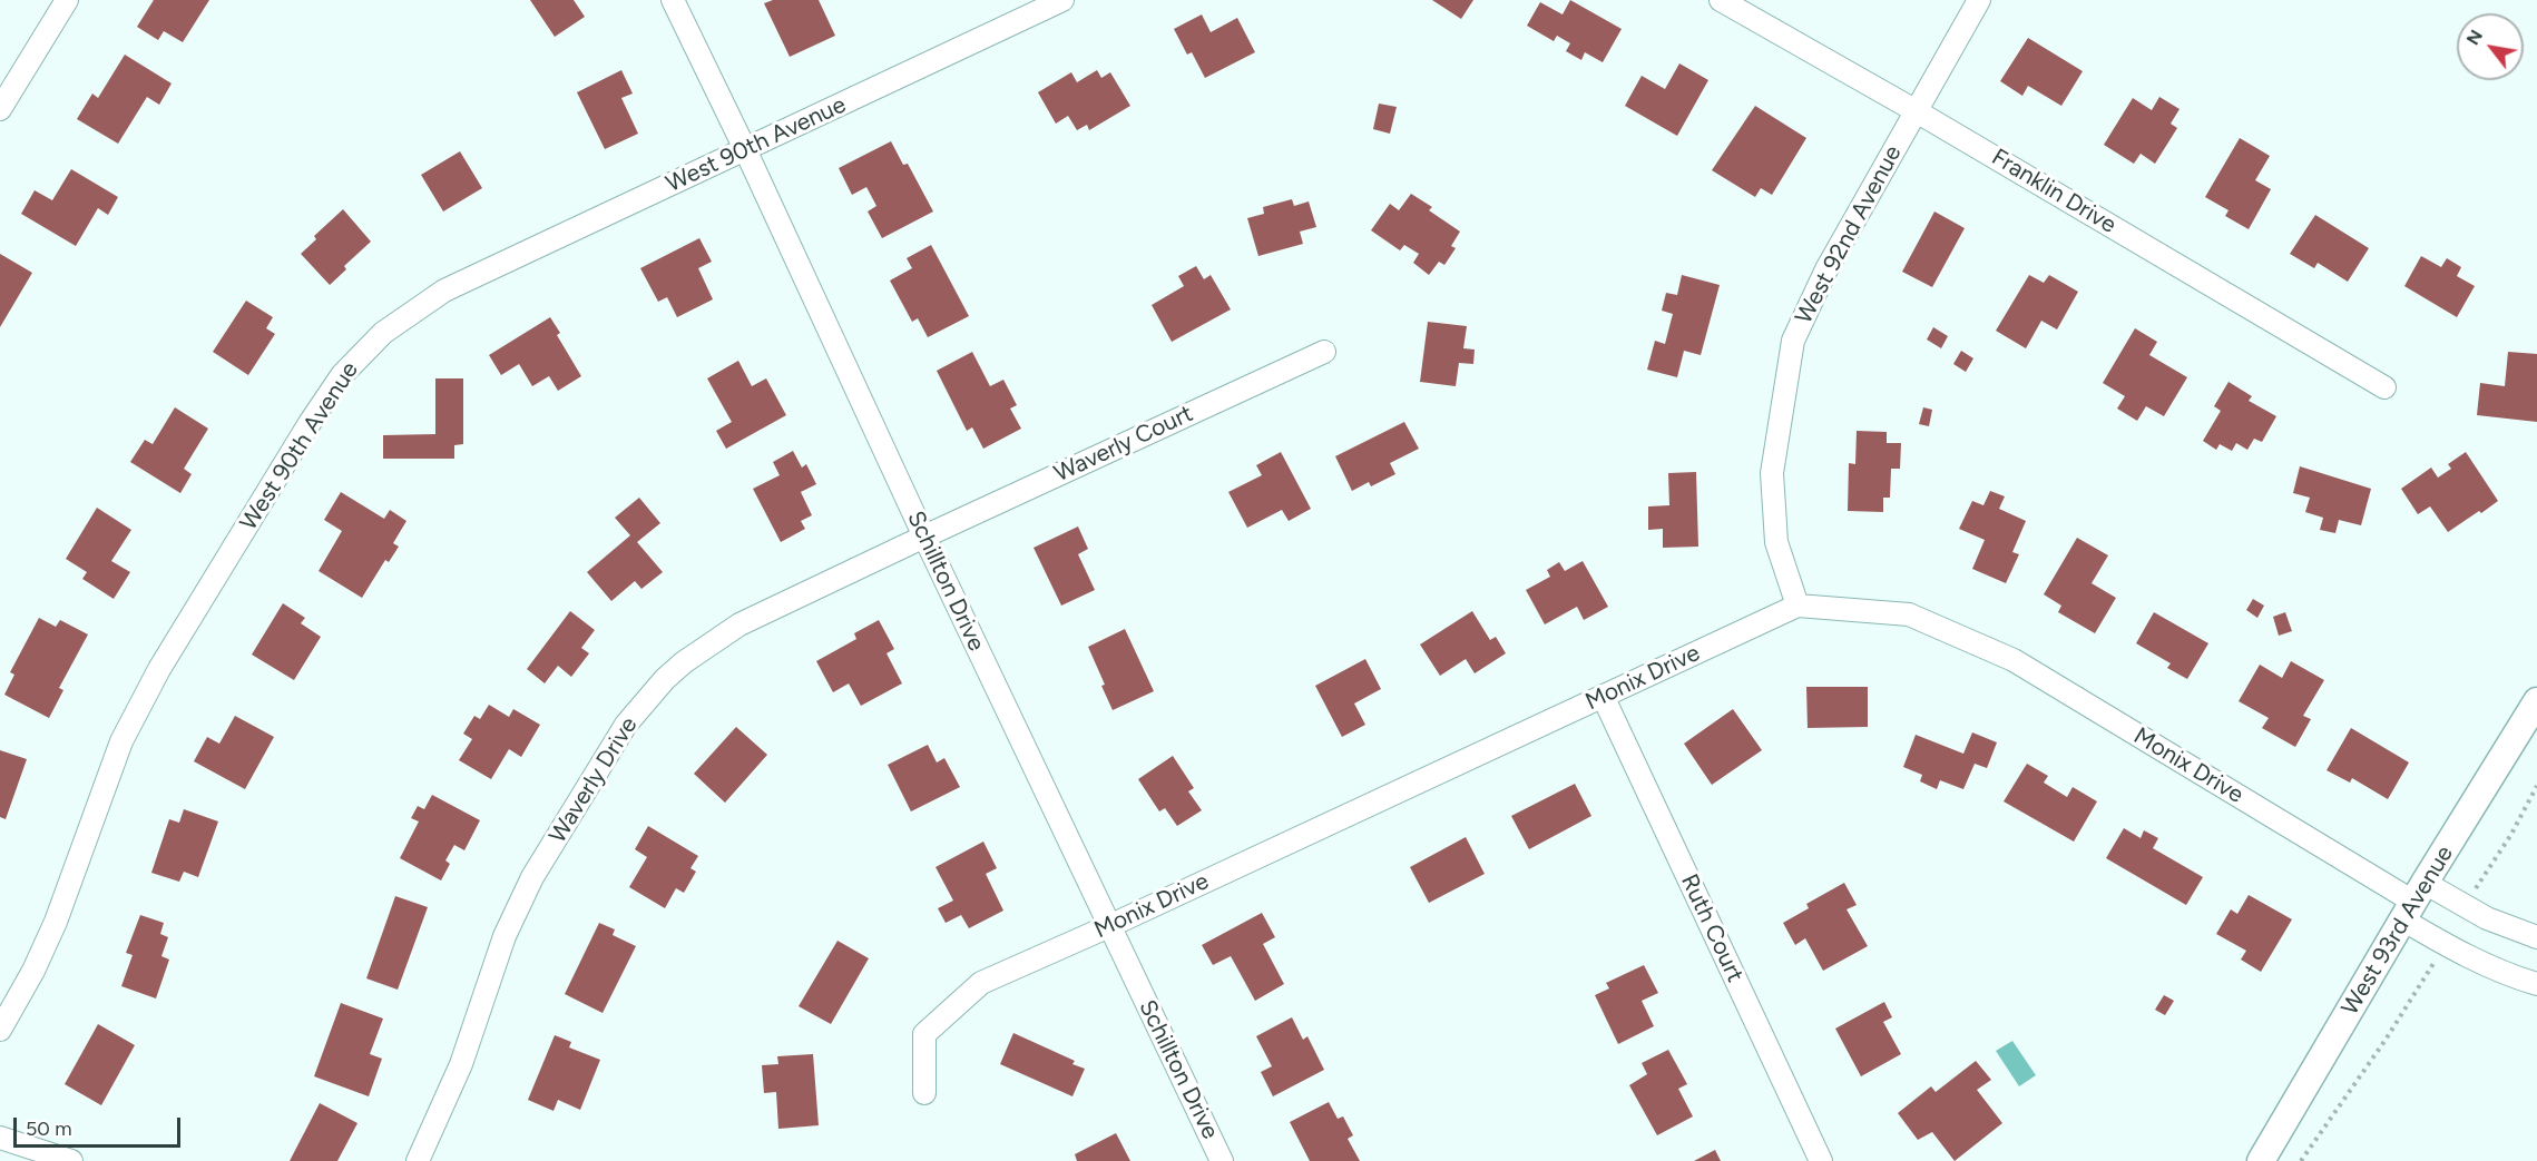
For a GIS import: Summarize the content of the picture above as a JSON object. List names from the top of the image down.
{
  "streets": {
    "street": [
      "West 90th Avenue",
      "Franklin Drive",
      "West 92nd Avenue",
      "Waverly Court",
      "Schillton Drive",
      "Monix Drive",
      "Waverly Drive",
      "Ruth Court",
      "West 93rd Avenue"
    ]
  },
  "crossings": [
    ["West 90th Avenue", "Schillton Drive"],
    ["Franklin Drive", "West 92nd Avenue"],
    ["West 92nd Avenue", "Monix Drive"],
    ["Waverly Court", "Schillton Drive"],
    ["Waverly Court", "Waverly Drive"],
    ["Schillton Drive", "Monix Drive"],
    ["Schillton Drive", "Waverly Drive"],
    ["Monix Drive", "Ruth Court"],
    ["Monix Drive", "West 93rd Avenue"]
  ],
  "scale_bar": "50 m",
  "north": "top left"
}
